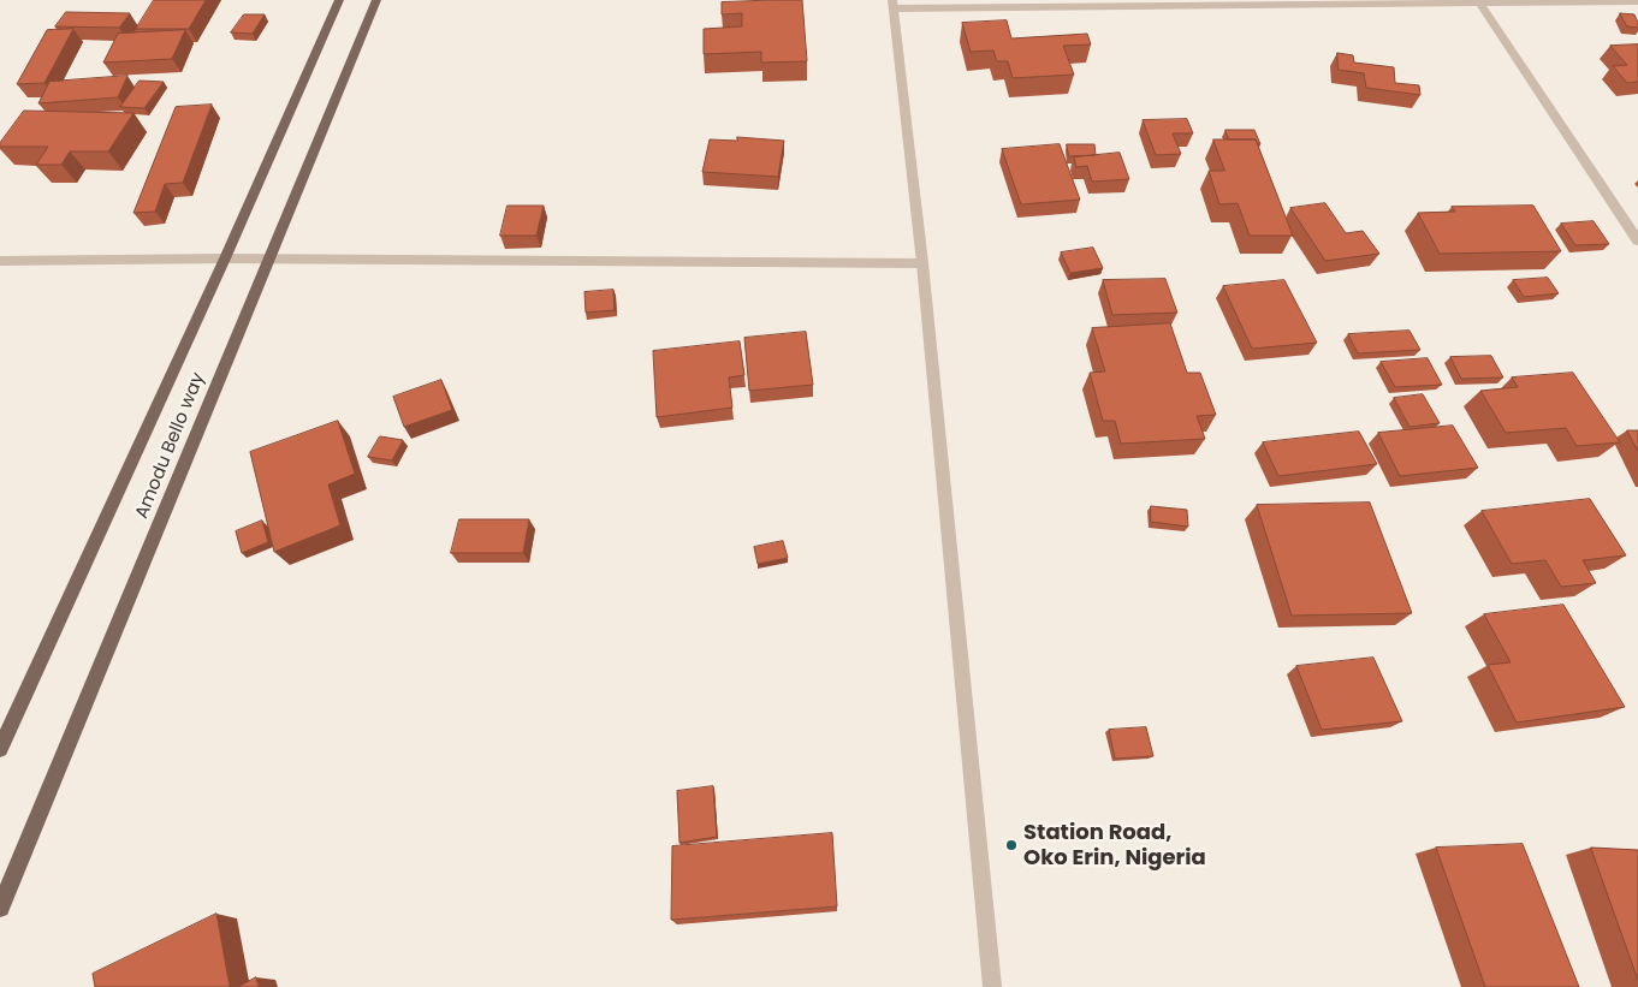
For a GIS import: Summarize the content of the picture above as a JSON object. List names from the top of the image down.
{
  "streets": {
    "main road": ["Amodu Bello way"]
  },
  "places": ["Station Road, Oko Erin, Nigeria"]
}
